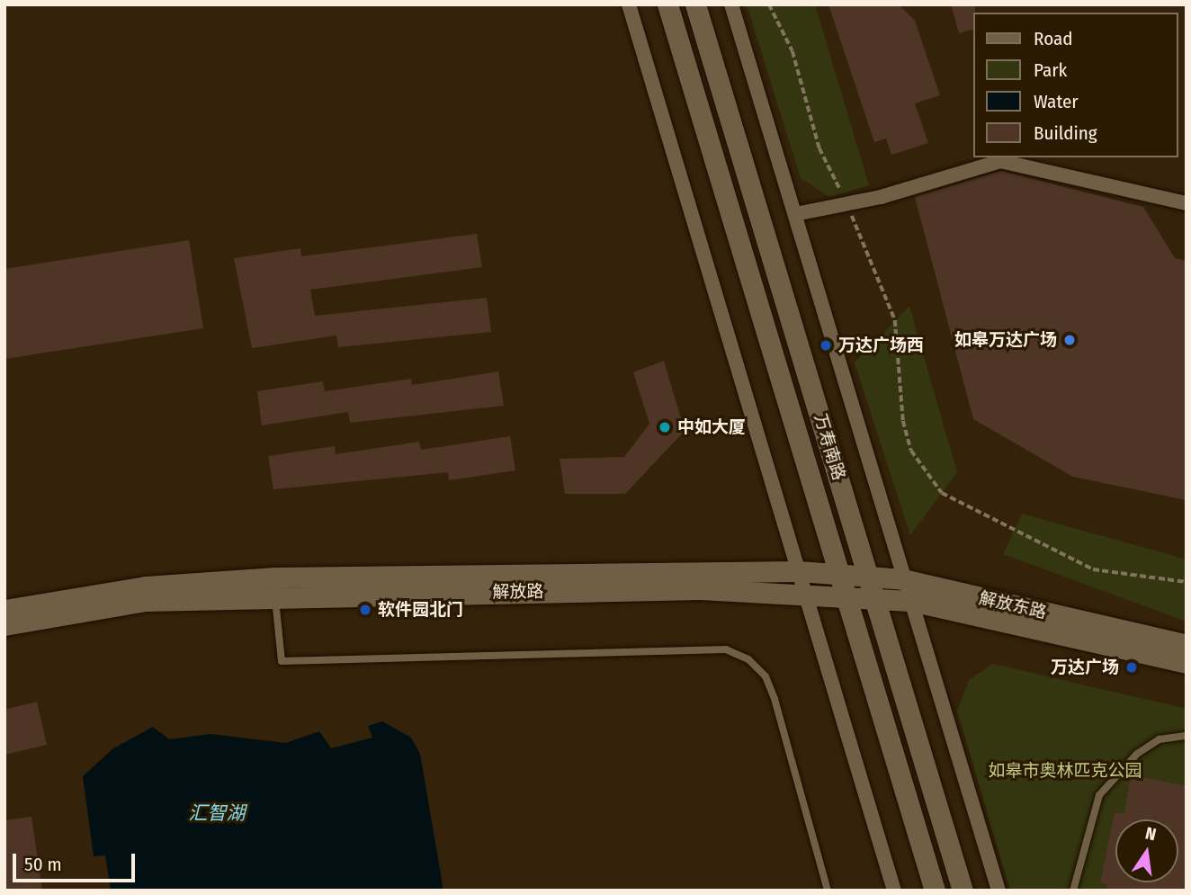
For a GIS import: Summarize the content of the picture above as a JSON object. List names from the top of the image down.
{
  "streets": {
    "street": ["万寿南路", "解放路", "解放东路"]
  },
  "crossings": [
    ["万寿南路", "解放路"],
    ["万寿南路", "解放东路"],
    ["解放路", "解放东路"]
  ],
  "water": ["汇智湖"],
  "parks": ["如皋市奥林匹克公园"],
  "places": [
    "如皋万达广场",
    "万达广场西",
    "中如大厦",
    "软件园北门",
    "万达广场"
  ],
  "legend": [
    "Road",
    "Park",
    "Water",
    "Building"
  ],
  "scale_bar": "50 m",
  "north": "top"
}
